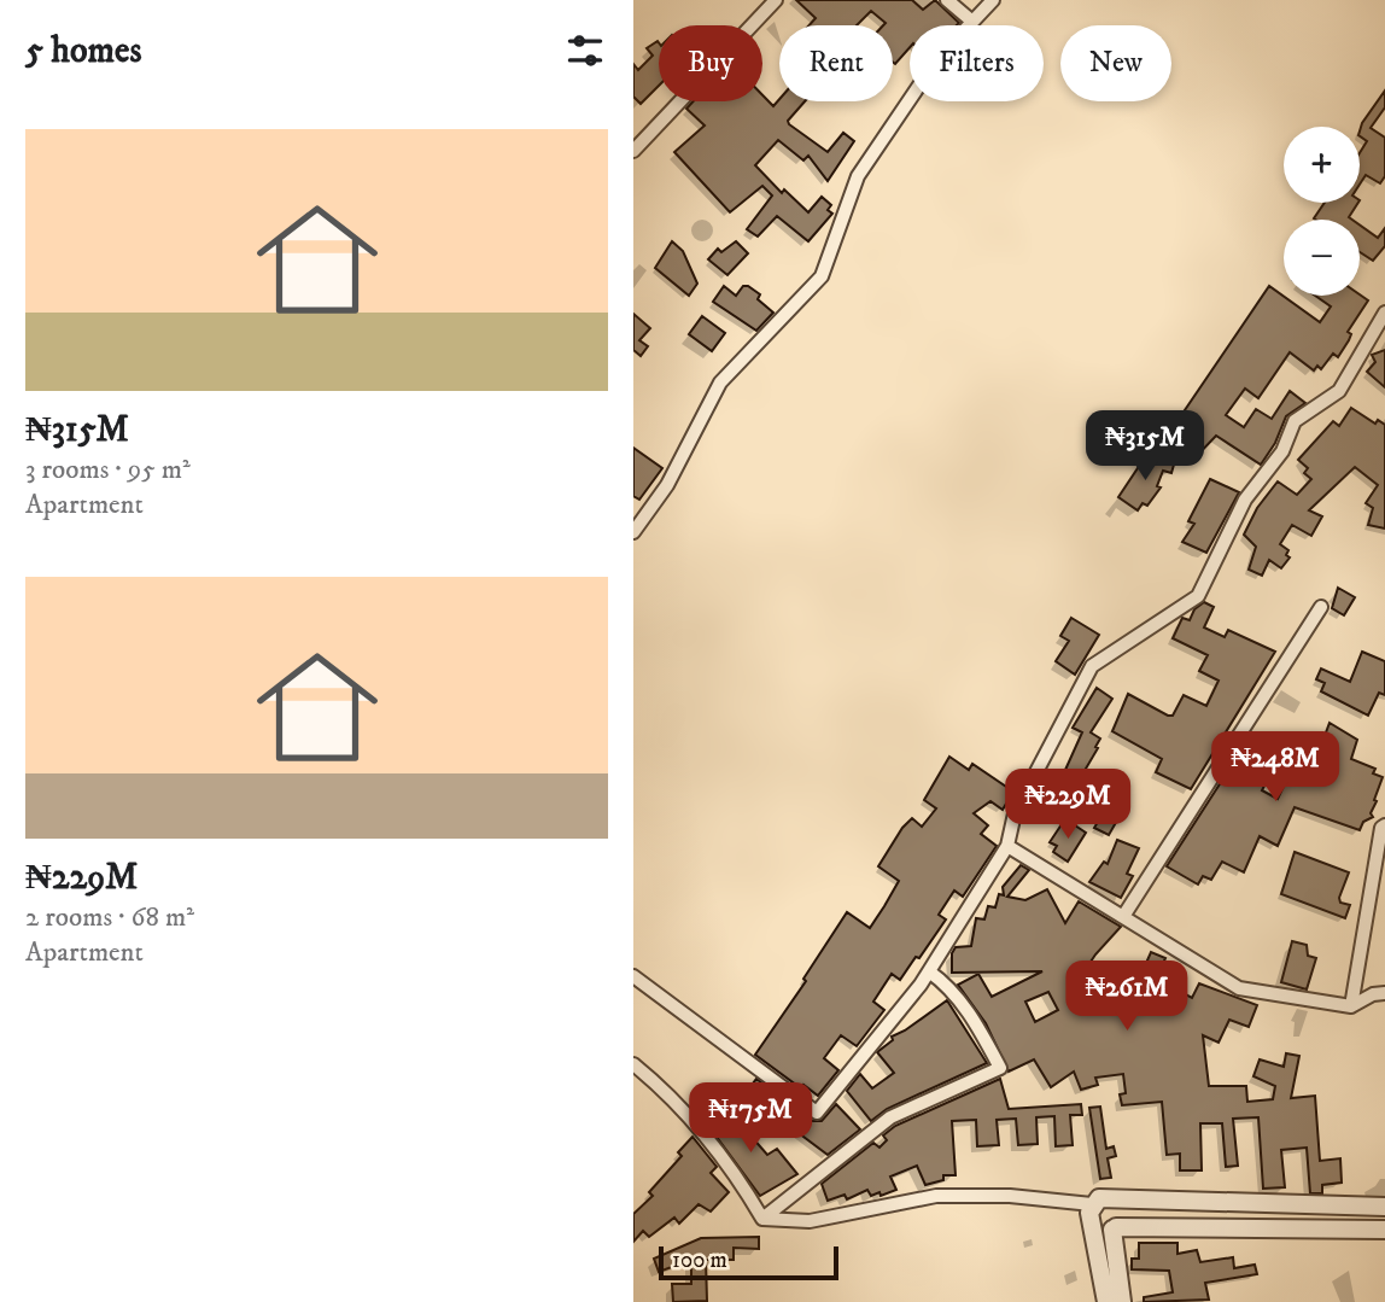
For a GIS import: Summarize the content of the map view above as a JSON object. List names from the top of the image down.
{
  "scale_bar": "100 m",
  "page": {
    "heading": "5 homes",
    "chip": [
      "Buy",
      "Rent",
      "Filters",
      "New"
    ],
    "list": [
      {
        "name": "₦315M",
        "note": "3 rooms · 95 m² · Apartment"
      },
      {
        "name": "₦229M",
        "note": "2 rooms · 68 m² · Apartment"
      }
    ],
    "map_buttons": ["+", "−"],
    "price": [
      "₦315M",
      "₦248M",
      "₦229M",
      "₦261M",
      "₦175M"
    ],
    "scale": "100 m"
  }
}
